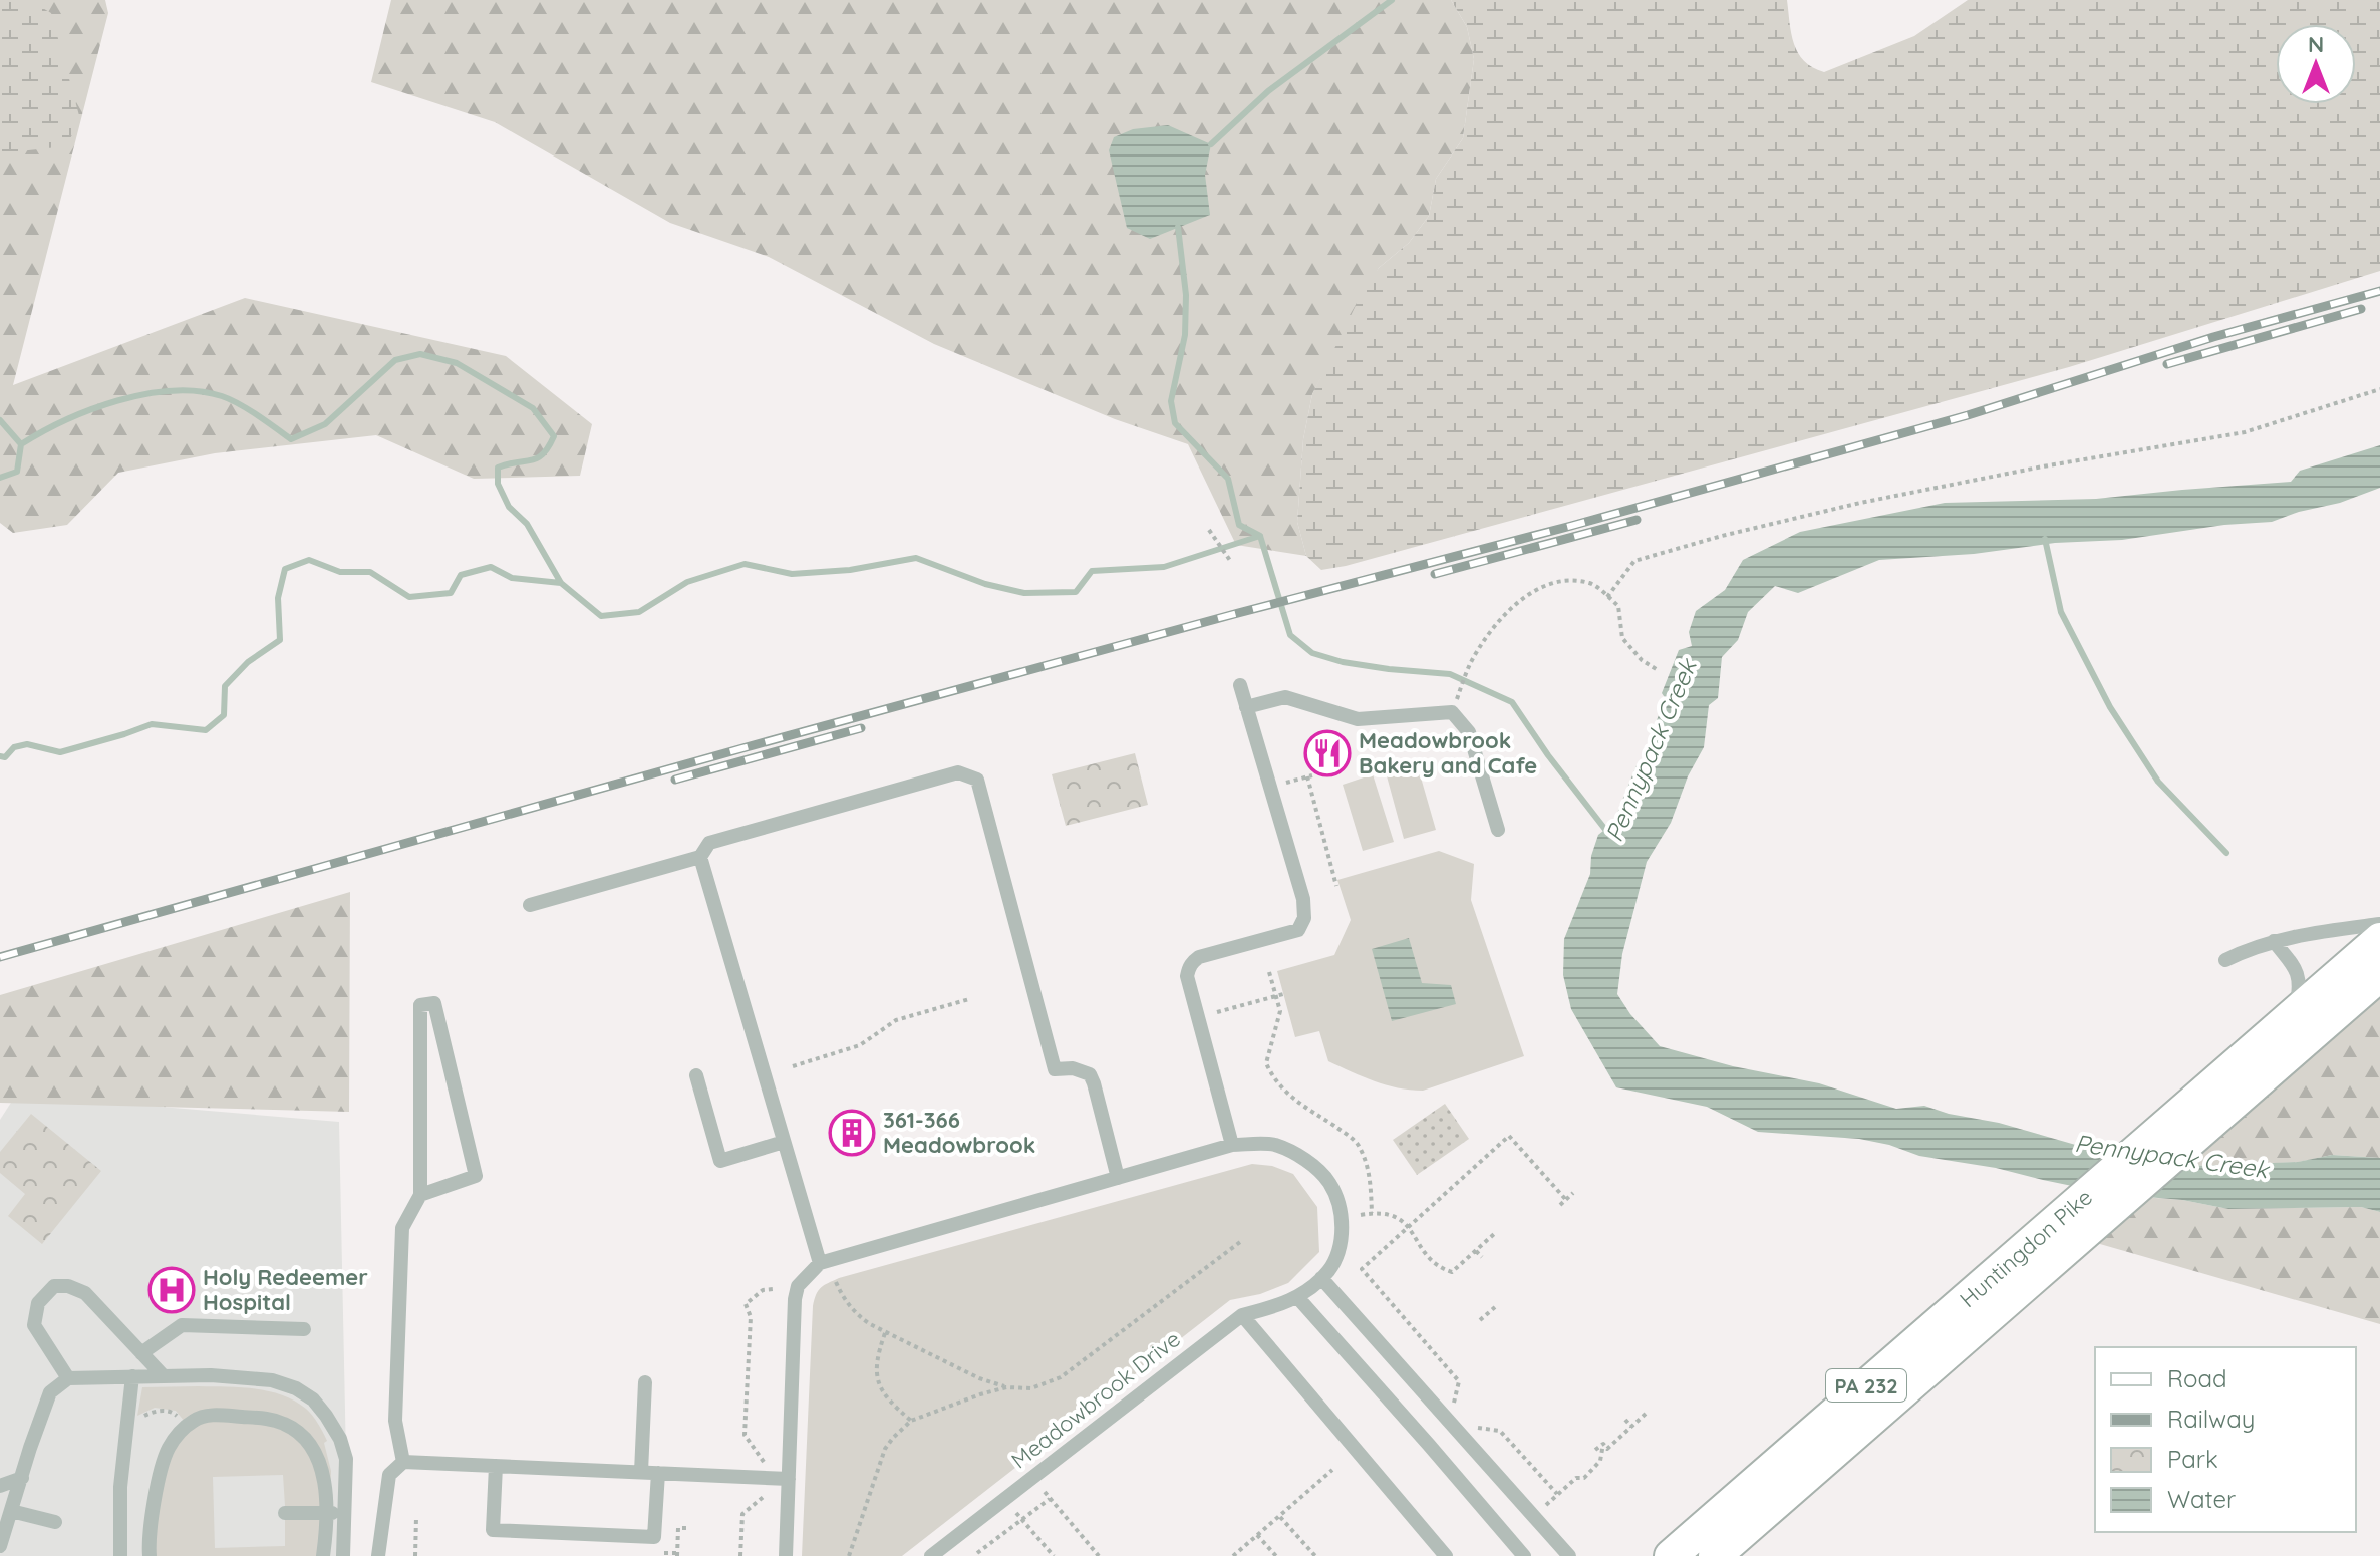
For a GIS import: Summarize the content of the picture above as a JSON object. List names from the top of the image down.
{
  "streets": {
    "main road": ["Huntingdon Pike", "PA 232"],
    "street": ["Meadowbrook Drive"]
  },
  "water": ["Pennypack Creek"],
  "places": {
    "restaurant": ["Meadowbrook Bakery and Cafe"],
    "building": ["361-366 Meadowbrook"],
    "hospital": ["Holy Redeemer Hospital"]
  },
  "legend": [
    "Road",
    "Railway",
    "Park",
    "Water"
  ],
  "north": "top"
}
